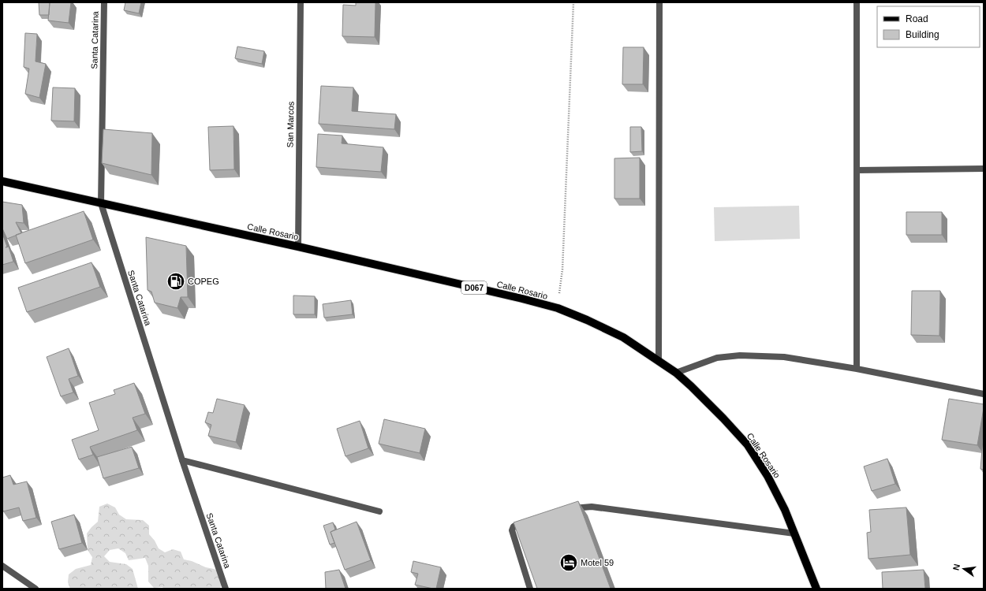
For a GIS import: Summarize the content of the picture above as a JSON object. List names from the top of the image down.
{
  "streets": {
    "main road": ["Calle Rosario", "D067"],
    "street": ["Santa Catarina", "San Marcos"]
  },
  "crossings": [
    ["Santa Catarina", "Calle Rosario"],
    ["San Marcos", "Calle Rosario"]
  ],
  "places": {
    "fuel station": ["COPEG"],
    "hotel": ["Motel 59"]
  },
  "legend": ["Road", "Building"],
  "north": "left"
}
